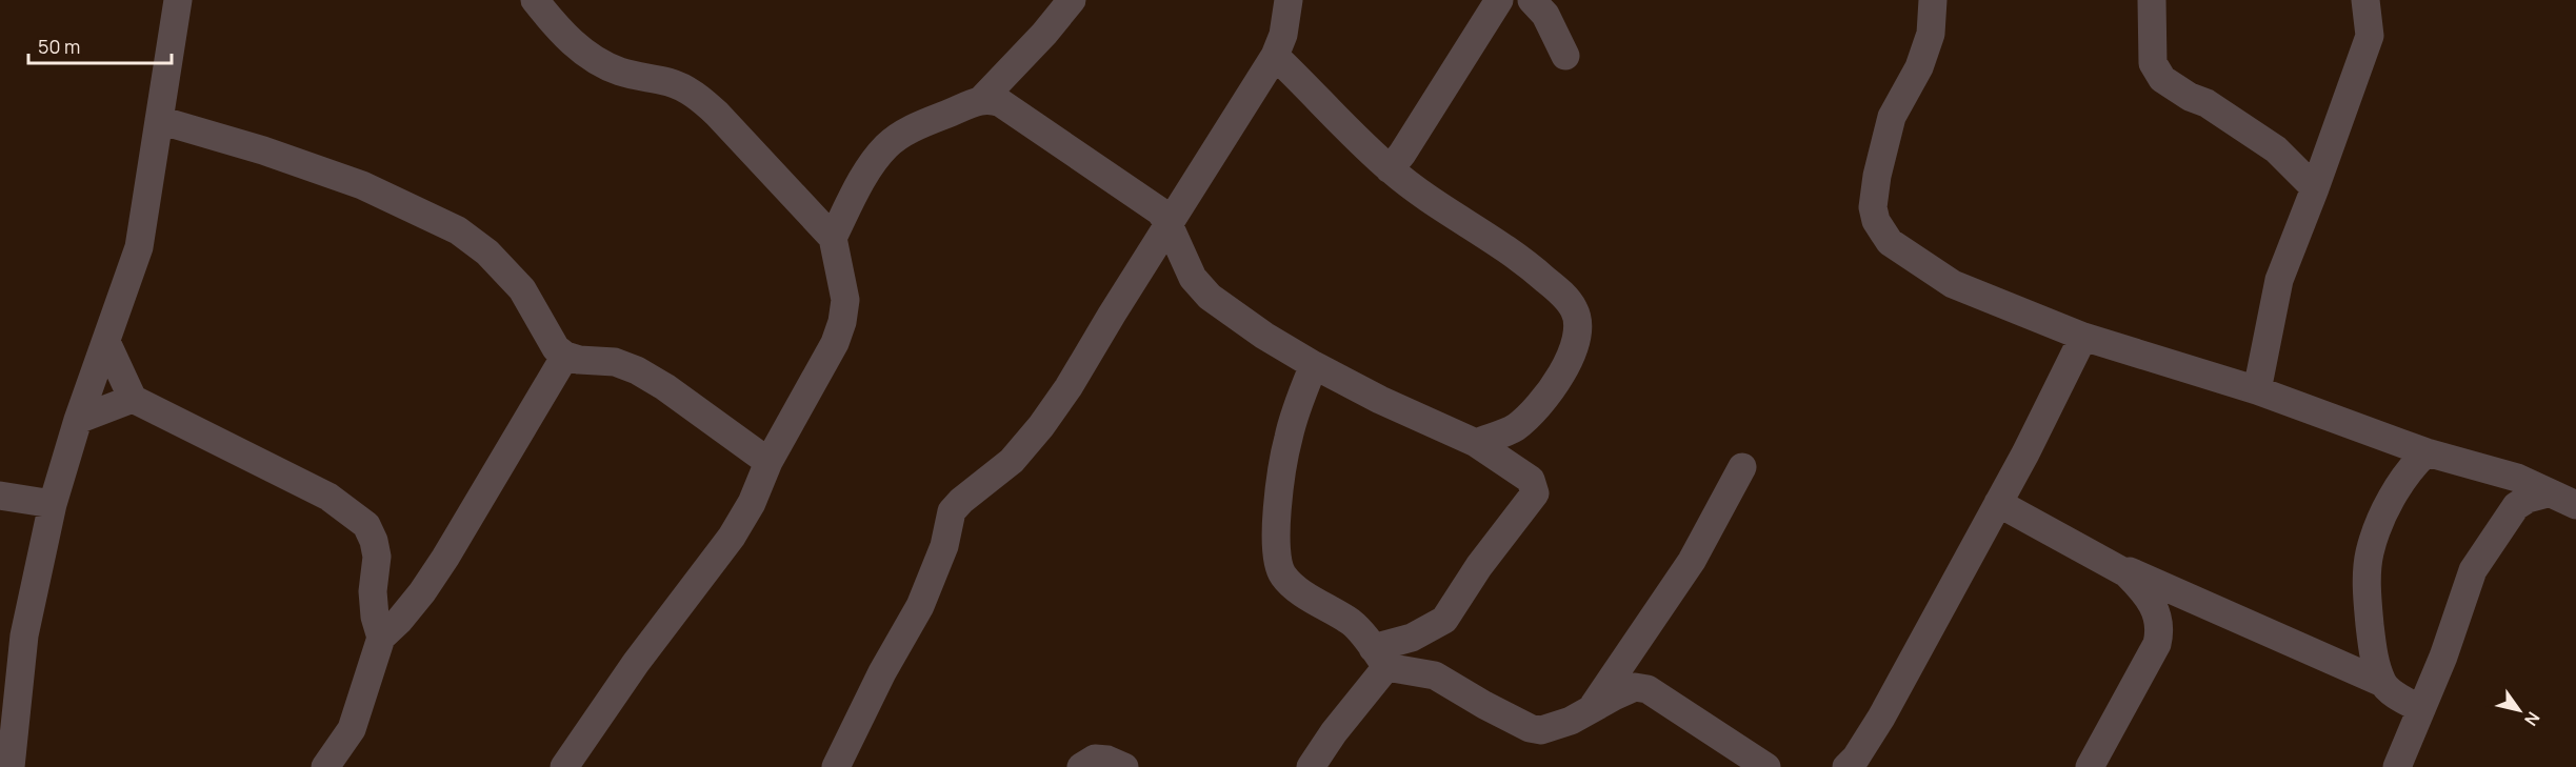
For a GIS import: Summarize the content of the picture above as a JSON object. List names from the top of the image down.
{
  "scale_bar": "50 m",
  "north": "bottom right"
}
